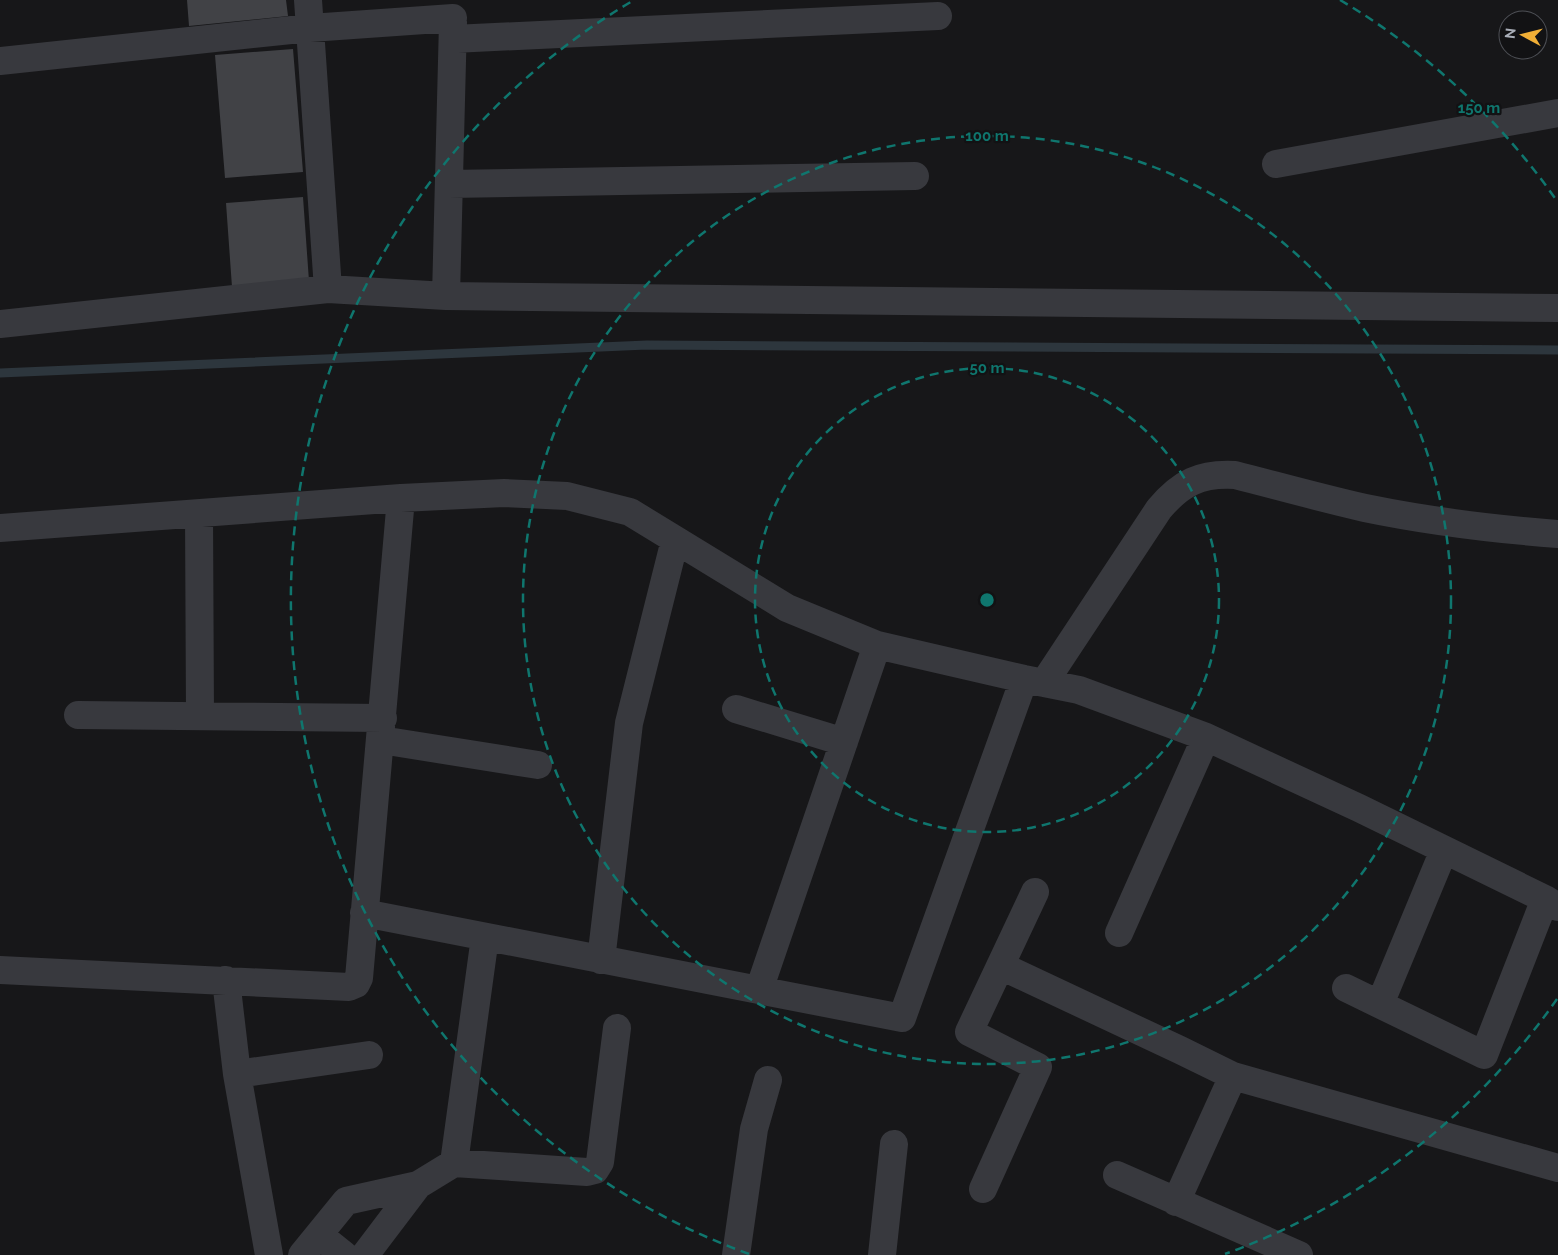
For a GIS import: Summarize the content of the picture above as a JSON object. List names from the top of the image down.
{
  "north": "left",
  "rings": ["150 m", "100 m", "50 m"]
}
